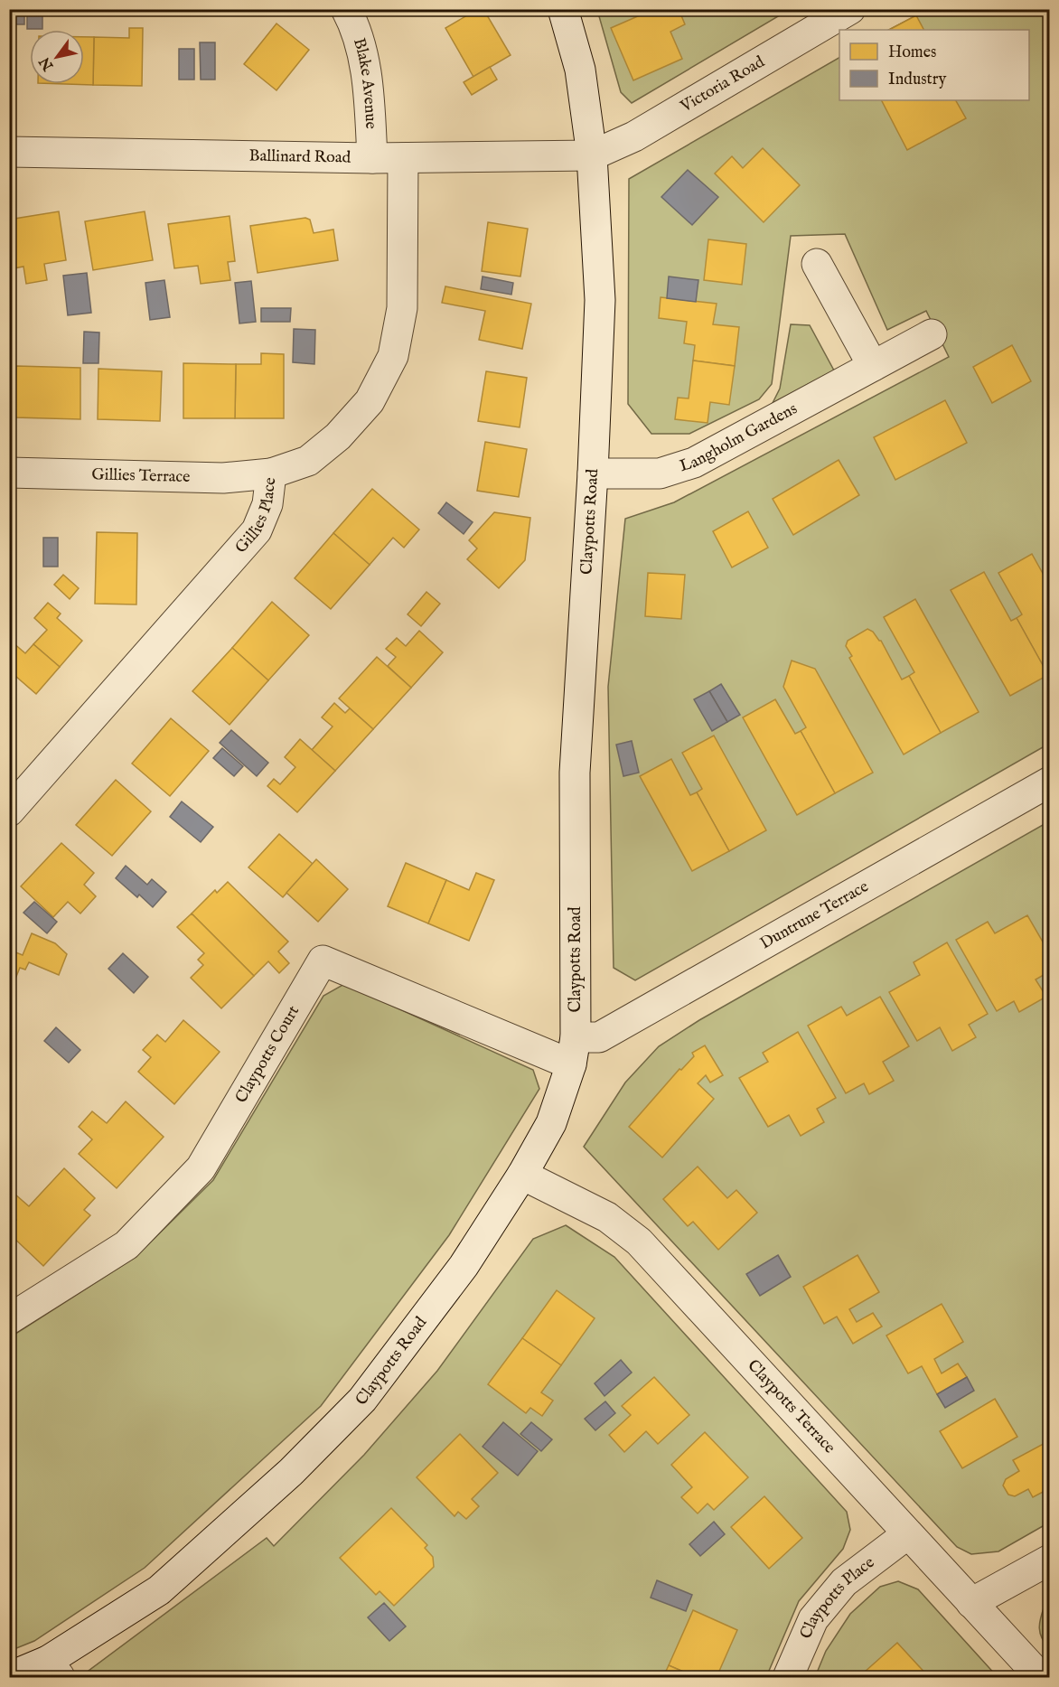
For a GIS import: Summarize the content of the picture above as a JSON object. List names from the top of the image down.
{
  "streets": {
    "street": [
      "Blake Avenue",
      "Victoria Road",
      "Ballinard Road",
      "Langholm Gardens",
      "Gillies Terrace",
      "Gillies Place",
      "Claypotts Road",
      "Duntrune Terrace",
      "Claypotts Court",
      "Claypotts Terrace",
      "Claypotts Place"
    ]
  },
  "crossings": [
    ["Blake Avenue", "Ballinard Road"],
    ["Victoria Road", "Ballinard Road"],
    ["Victoria Road", "Claypotts Road"],
    ["Ballinard Road", "Gillies Place"],
    ["Ballinard Road", "Claypotts Road"],
    ["Langholm Gardens", "Claypotts Road"],
    ["Gillies Terrace", "Gillies Place"],
    ["Claypotts Road", "Duntrune Terrace"],
    ["Claypotts Road", "Claypotts Court"],
    ["Claypotts Road", "Claypotts Terrace"],
    ["Duntrune Terrace", "Claypotts Court"],
    ["Claypotts Terrace", "Claypotts Place"]
  ],
  "legend": ["Homes", "Industry"],
  "north": "bottom left"
}
